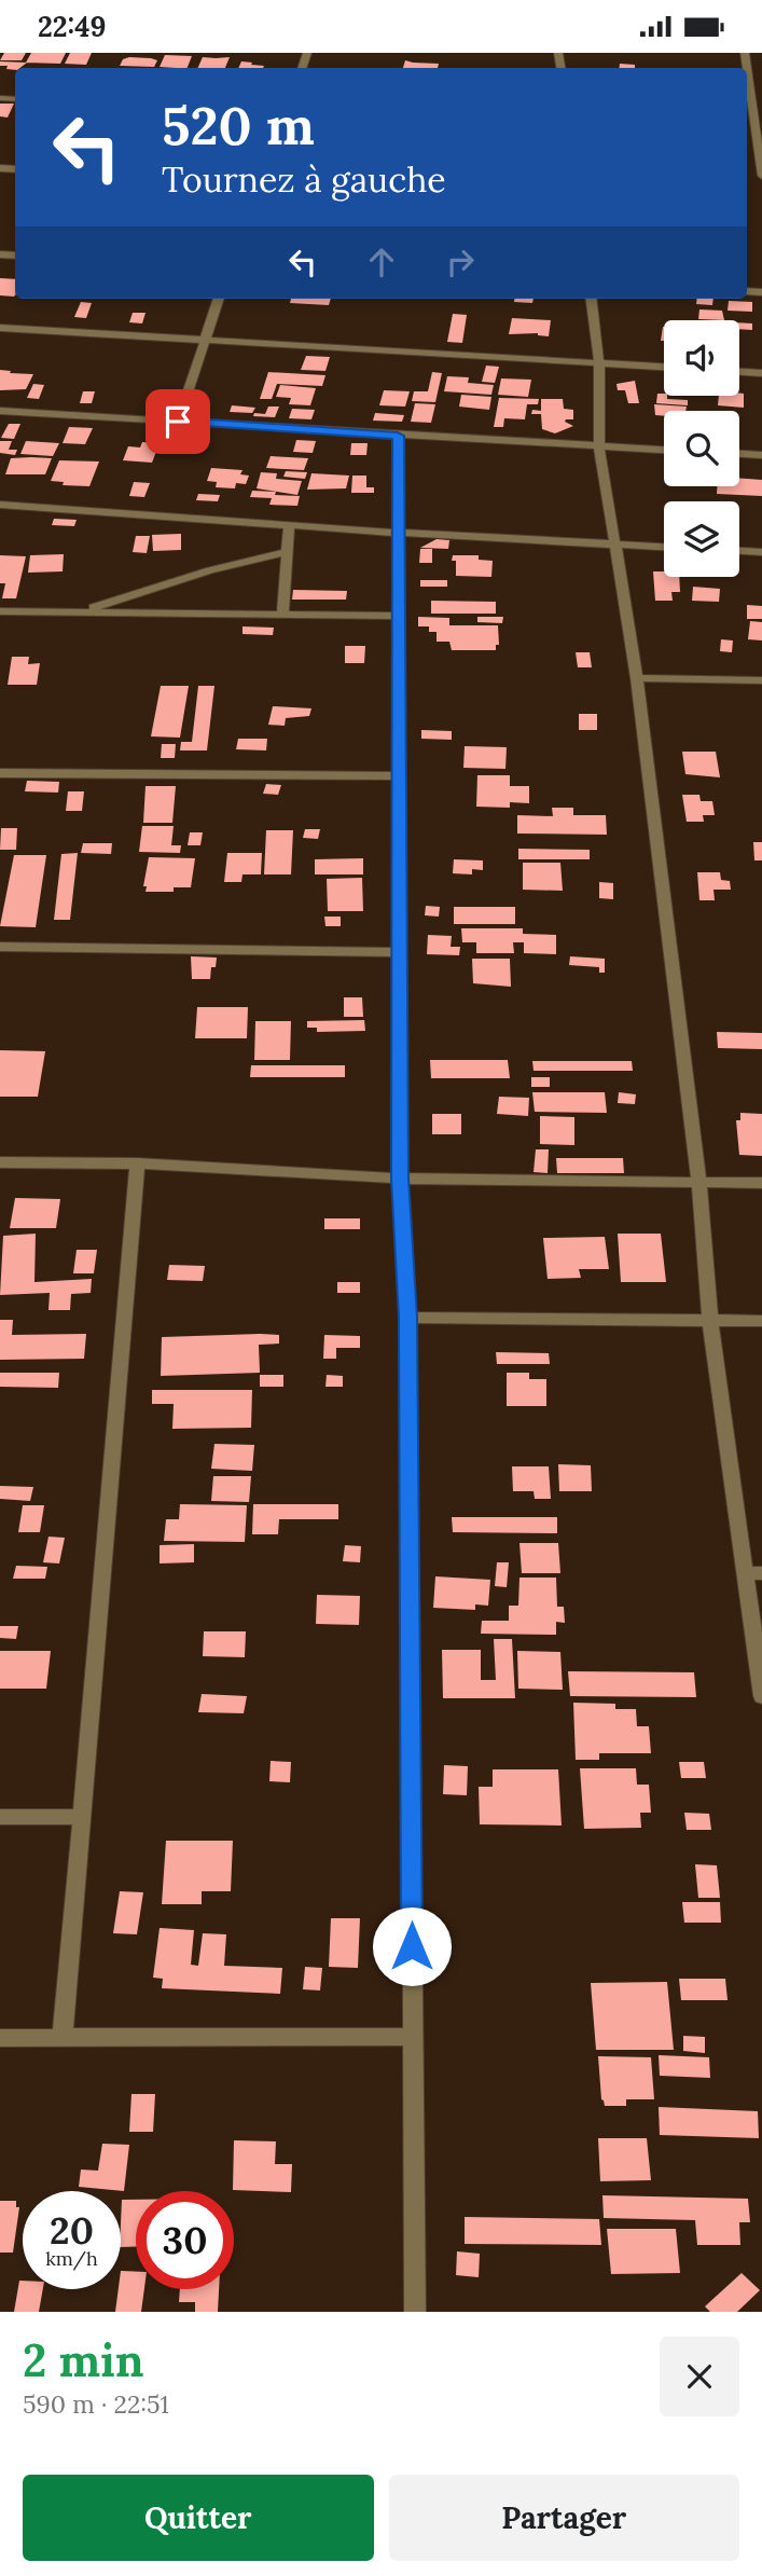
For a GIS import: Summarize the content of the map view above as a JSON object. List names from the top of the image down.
{
  "page": {
    "status": "22:49",
    "turn": ["520 m", "Tournez à gauche"],
    "speed": "20 km/h",
    "limit": "30",
    "heading": ["2 min", "590 m · 22:51"],
    "buttons": ["Quitter", "Partager"]
  }
}
